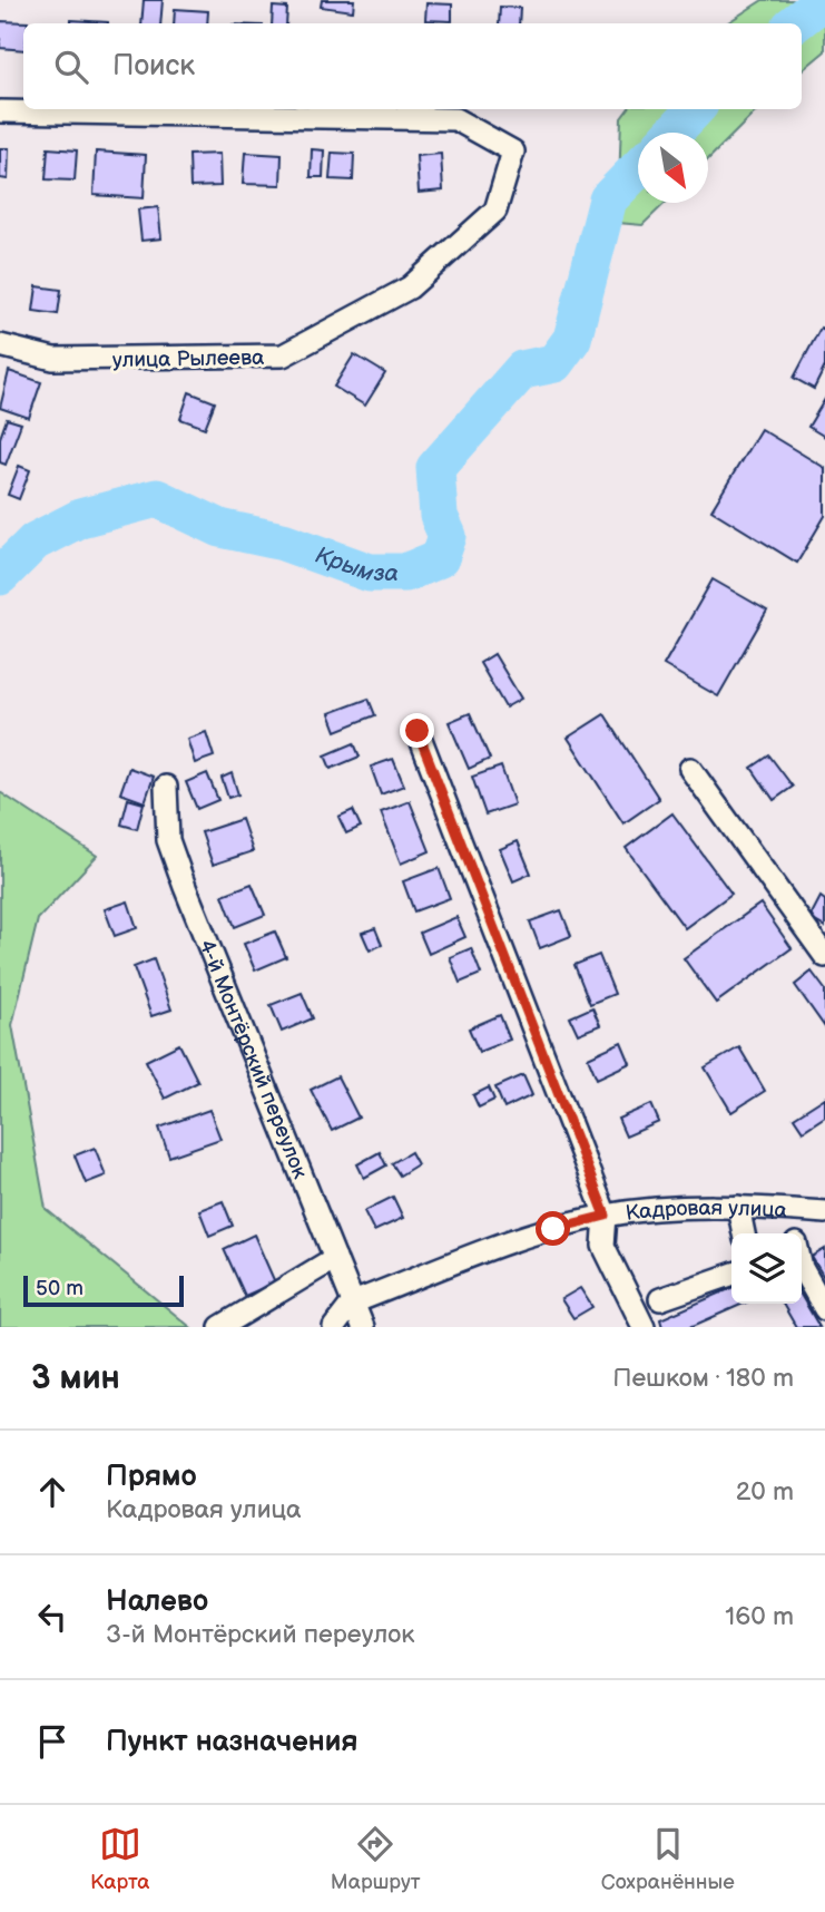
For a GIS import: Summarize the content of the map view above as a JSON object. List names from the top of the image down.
{
  "streets": {
    "street": ["улица Рылеева", "4-й Монтёрский переулок", "Кадровая улица"]
  },
  "crossings": [
    ["4-й Монтёрский переулок", "Кадровая улица"]
  ],
  "water": ["Крымза"],
  "scale_bar": "50 m",
  "north": "bottom right",
  "page": {
    "search": "Поиск",
    "scale": "50 m",
    "heading": ["3 мин", "Пешком · 180 m"],
    "list": [
      ["Прямо", "Кадровая улица", "20 m"],
      ["Налево", "3-й Монтёрский переулок", "160 m"],
      "Пункт назначения"
    ],
    "nav": ["Карта", "Маршрут", "Сохранённые"]
  }
}
